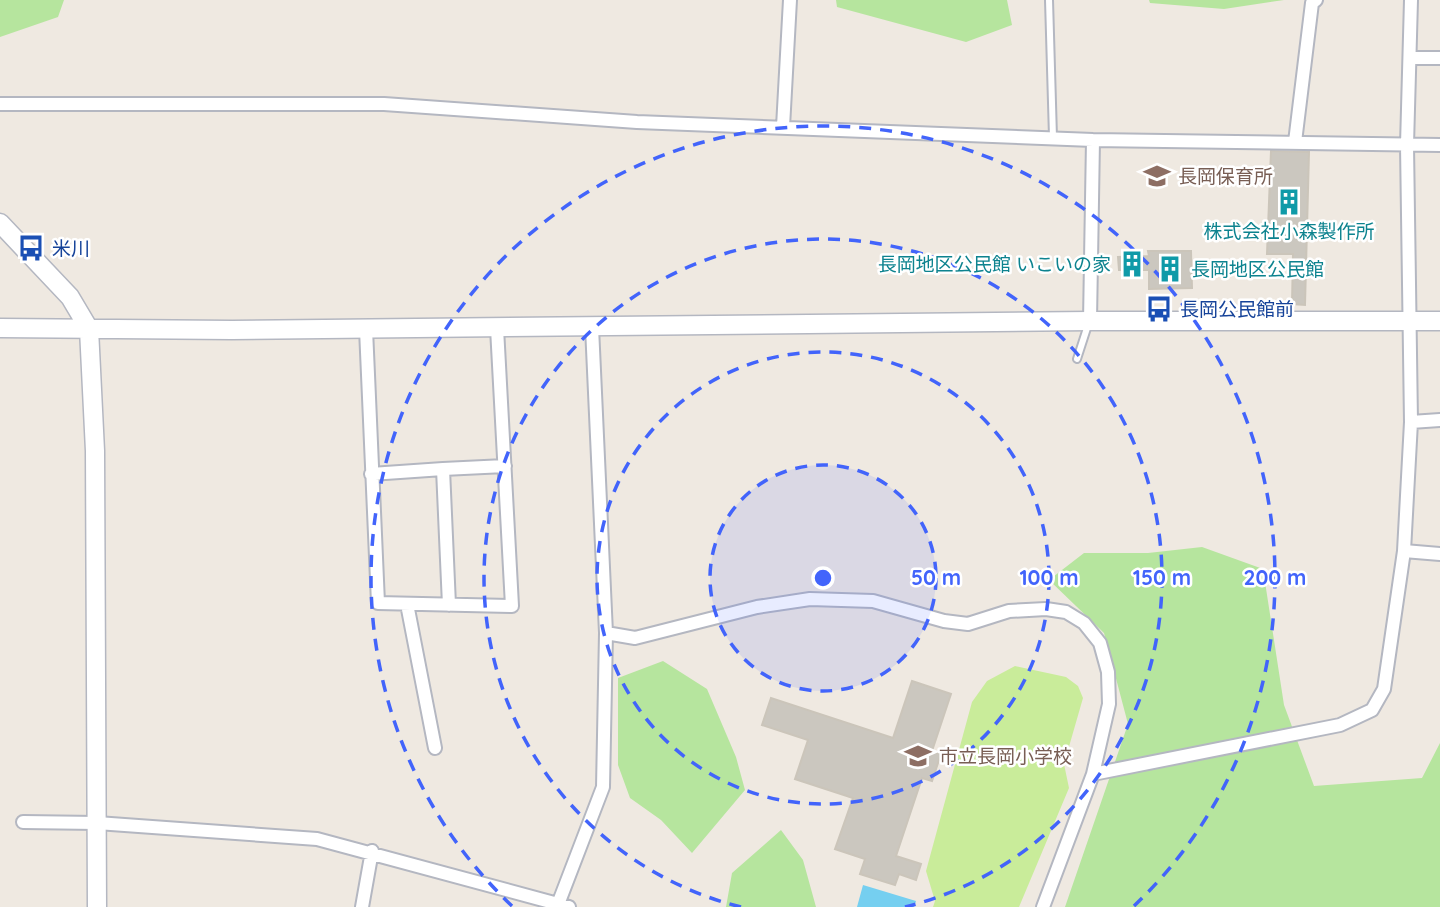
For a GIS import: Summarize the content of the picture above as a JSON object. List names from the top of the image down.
{
  "places": {
    "school or university": ["長岡保育所", "市立長岡小学校"],
    "building": ["株式会社小森製作所", "長岡地区公民館 いこいの家", "長岡地区公民館"],
    "bus stop": ["米川", "長岡公民館前"]
  },
  "rings": [
    "50 m",
    "100 m",
    "150 m",
    "200 m"
  ]
}
